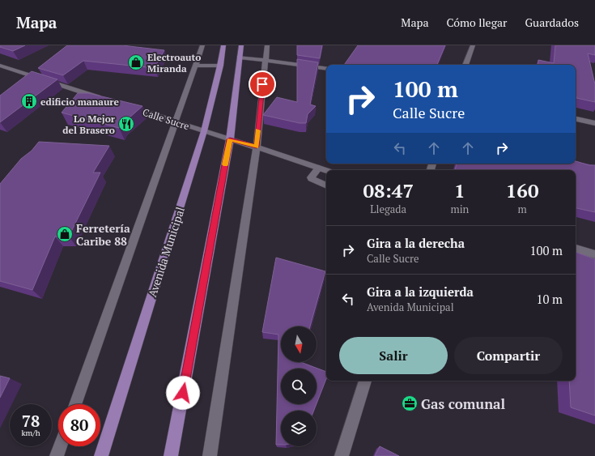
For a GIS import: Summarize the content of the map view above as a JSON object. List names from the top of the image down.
{
  "streets": {
    "highway": ["Avenida Municipal"],
    "street": ["Calle Sucre"]
  },
  "crossings": [
    ["Calle Sucre", "Avenida Municipal"]
  ],
  "places": {
    "shop": ["Electroauto Miranda", "Ferretería Caribe 88"],
    "building": ["edificio manaure"],
    "restaurant": ["Lo Mejor del Brasero"],
    "office": ["Gas comunal"]
  },
  "north": "bottom",
  "page": {
    "header": "Mapa",
    "nav": ["Mapa", "Cómo llegar", "Guardados"],
    "turn": ["100 m", "Calle Sucre"],
    "eta": [
      "08:47",
      "Llegada",
      "1",
      "min",
      "160",
      "m"
    ],
    "list": [
      {
        "name": "Gira a la derecha",
        "note": "Calle Sucre",
        "value": "100 m"
      },
      {
        "name": "Gira a la izquierda",
        "note": "Avenida Municipal",
        "value": "10 m"
      }
    ],
    "buttons": ["Salir", "Compartir"],
    "speed": "78 km/h",
    "limit": "80"
  }
}
